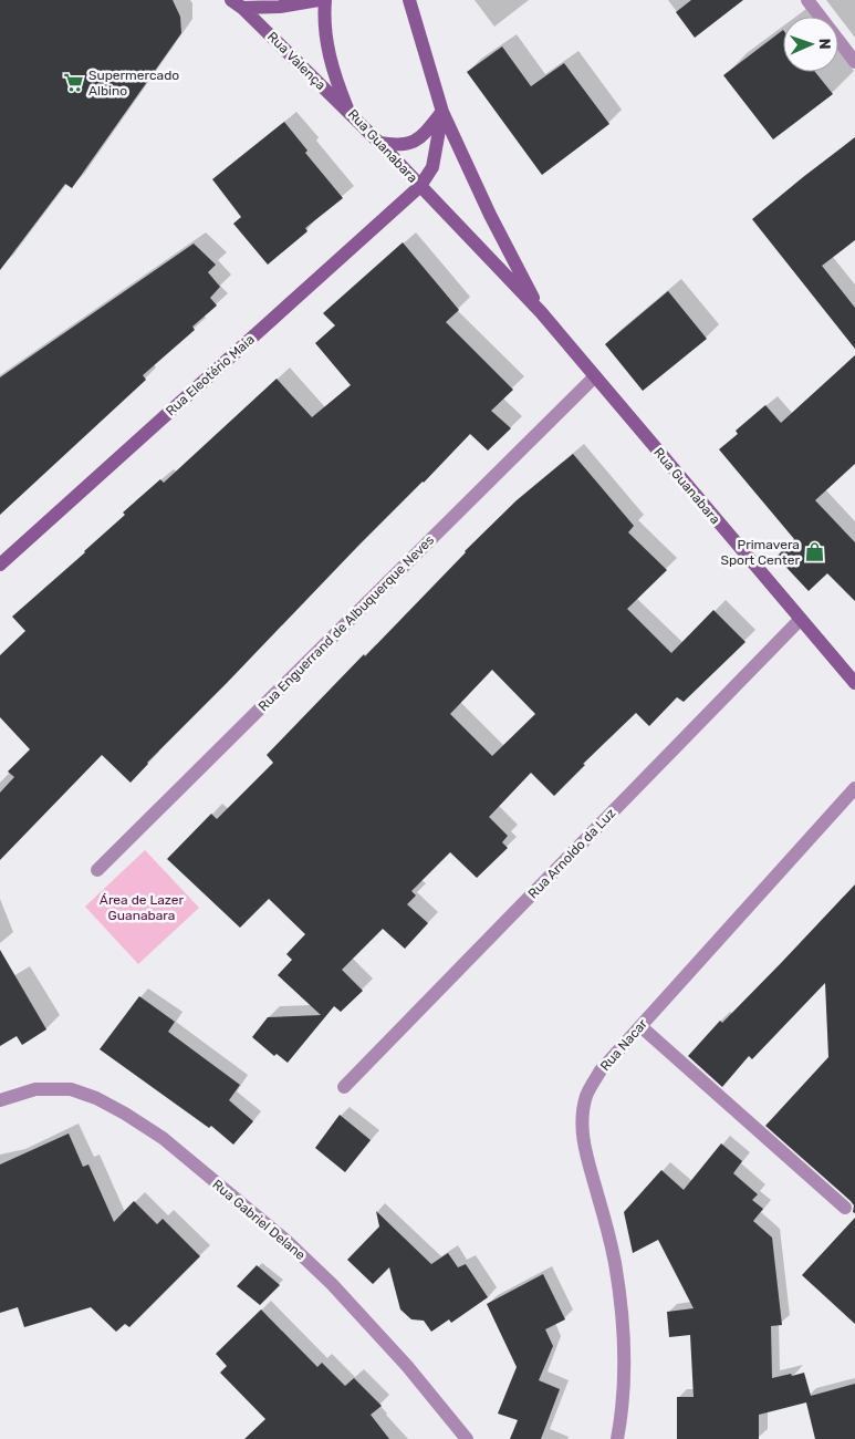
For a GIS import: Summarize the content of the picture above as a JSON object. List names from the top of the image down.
{
  "streets": {
    "main road": ["Rua Valença", "Rua Guanabara", "Rua Eleotério Maia"],
    "street": [
      "Rua Enguerrand de Albuquerque Neves",
      "Rua Arnoldo da Luz",
      "Rua Nacar",
      "Rua Gabriel Delane"
    ]
  },
  "crossings": [
    ["Rua Valença", "Rua Guanabara"],
    ["Rua Guanabara", "Rua Eleotério Maia"],
    ["Rua Guanabara", "Rua Enguerrand de Albuquerque Neves"],
    ["Rua Guanabara", "Rua Arnoldo da Luz"]
  ],
  "parks": ["Área de Lazer Guanabara"],
  "places": {
    "supermarket": ["Supermercado Albino"],
    "shop": ["Primavera Sport Center"]
  },
  "north": "right"
}
